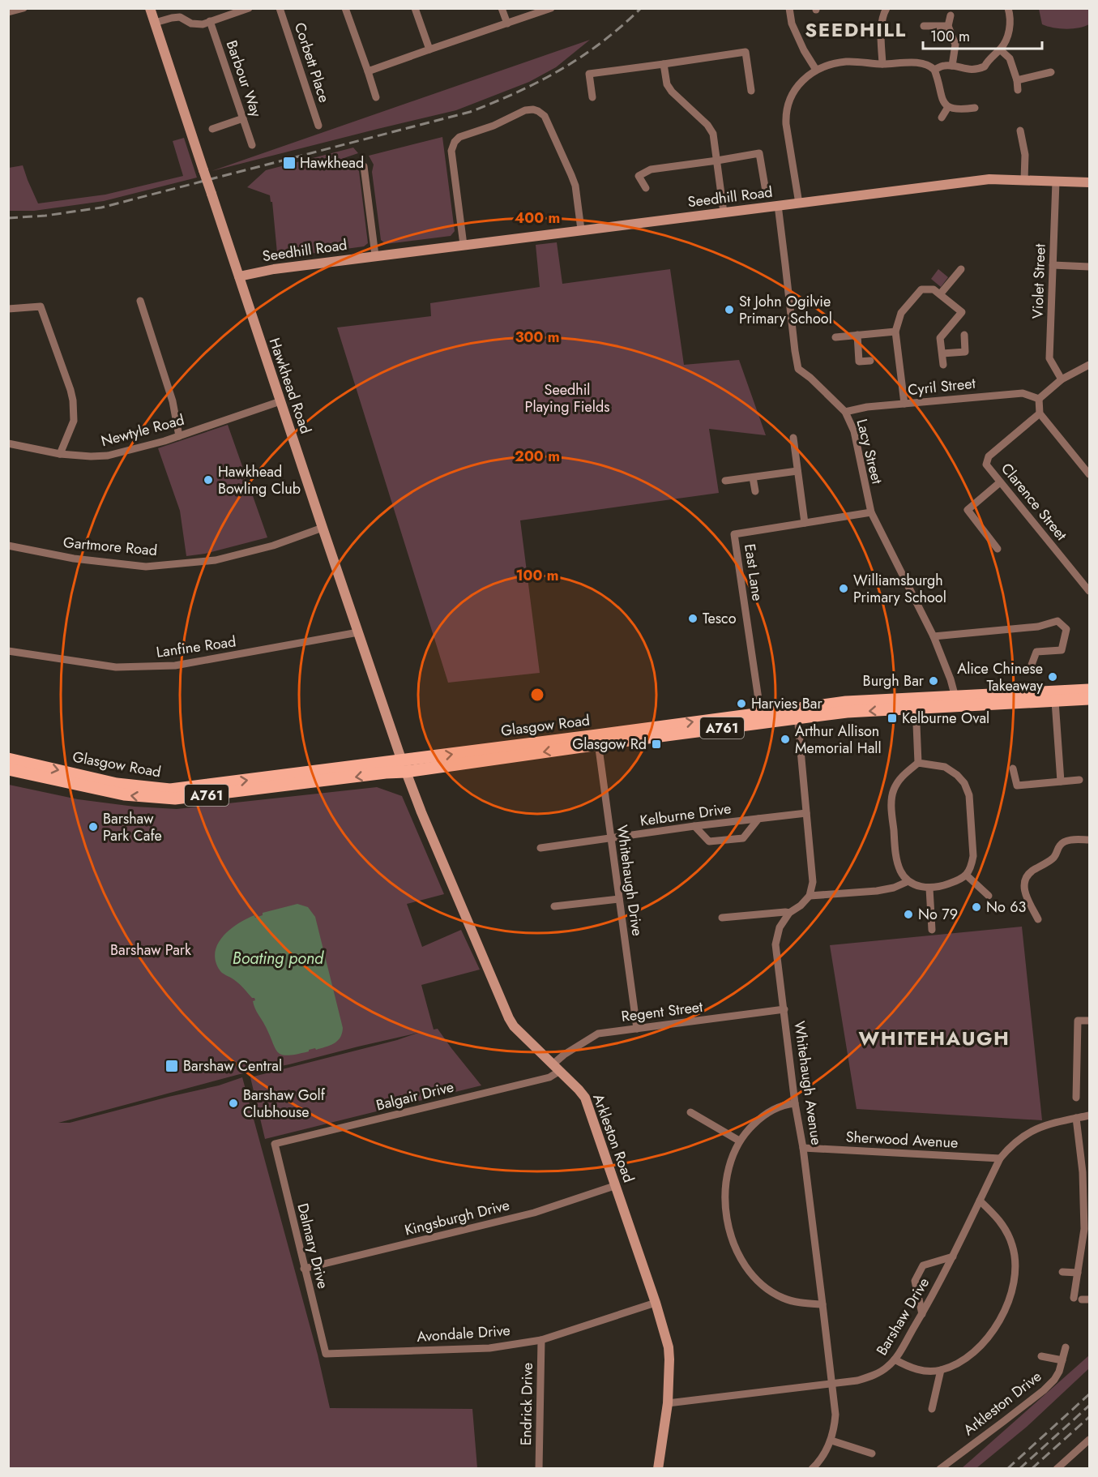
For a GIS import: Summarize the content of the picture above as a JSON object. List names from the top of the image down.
{
  "streets": {
    "main road": ["Glasgow Road", "A761"],
    "street": [
      "Corbett Place",
      "Barbour Way",
      "Seedhill Road",
      "Violet Street",
      "Hawkhead Road",
      "Cyril Street",
      "Newtyle Road",
      "Lacy Street",
      "Clarence Street",
      "Gartmore Road",
      "East Lane",
      "Lanfine Road",
      "Kelburne Drive",
      "Whitehaugh Drive",
      "Regent Street",
      "Whitehaugh Avenue",
      "Balgair Drive",
      "Arkleston Road",
      "Sherwood Avenue",
      "Kingsburgh Drive",
      "Dalmary Drive",
      "Barshaw Drive",
      "Avondale Drive",
      "Arkleston Drive",
      "Endrick Drive"
    ]
  },
  "crossings": [
    ["Seedhill Road", "Violet Street"],
    ["Seedhill Road", "Hawkhead Road"],
    ["Seedhill Road", "Lacy Street"],
    ["Hawkhead Road", "Newtyle Road"],
    ["Hawkhead Road", "Gartmore Road"],
    ["Hawkhead Road", "Lanfine Road"],
    ["Hawkhead Road", "Glasgow Road"],
    ["Hawkhead Road", "Arkleston Road"],
    ["Cyril Street", "Lacy Street"],
    ["Lacy Street", "East Lane"],
    ["Lacy Street", "Glasgow Road"],
    ["East Lane", "Glasgow Road"],
    ["Glasgow Road", "Whitehaugh Drive"],
    ["Glasgow Road", "Arkleston Road"],
    ["Kelburne Drive", "Whitehaugh Drive"],
    ["Whitehaugh Drive", "Regent Street"],
    ["Regent Street", "Whitehaugh Avenue"],
    ["Regent Street", "Balgair Drive"],
    ["Regent Street", "Arkleston Road"],
    ["Whitehaugh Avenue", "Sherwood Avenue"],
    ["Whitehaugh Avenue", "Barshaw Drive"],
    ["Balgair Drive", "Arkleston Road"],
    ["Balgair Drive", "Dalmary Drive"],
    ["Arkleston Road", "Kingsburgh Drive"],
    ["Arkleston Road", "Barshaw Drive"],
    ["Arkleston Road", "Avondale Drive"],
    ["Sherwood Avenue", "Barshaw Drive"],
    ["Kingsburgh Drive", "Dalmary Drive"],
    ["Dalmary Drive", "Avondale Drive"],
    ["Avondale Drive", "Endrick Drive"]
  ],
  "districts": ["SEEDHILL", "WHITEHAUGH"],
  "water": ["Boating pond"],
  "parks": ["Seedhil Playing Fields", "Barshaw Park"],
  "places": {
    "transit": [
      "Hawkhead",
      "Kelburne Oval",
      "Glasgow Rd",
      "Barshaw Central"
    ],
    "other": [
      "St John Ogilvie Primary School",
      "Hawkhead Bowling Club",
      "Williamsburgh Primary School",
      "Tesco",
      "Alice Chinese Takeaway",
      "Burgh Bar",
      "Harvies Bar",
      "Arthur Allison Memorial Hall",
      "Barshaw Park Cafe",
      "No 63",
      "No 79",
      "Barshaw Golf Clubhouse"
    ]
  },
  "scale_bar": "100 m",
  "rings": [
    "400 m",
    "300 m",
    "200 m",
    "100 m"
  ]
}
